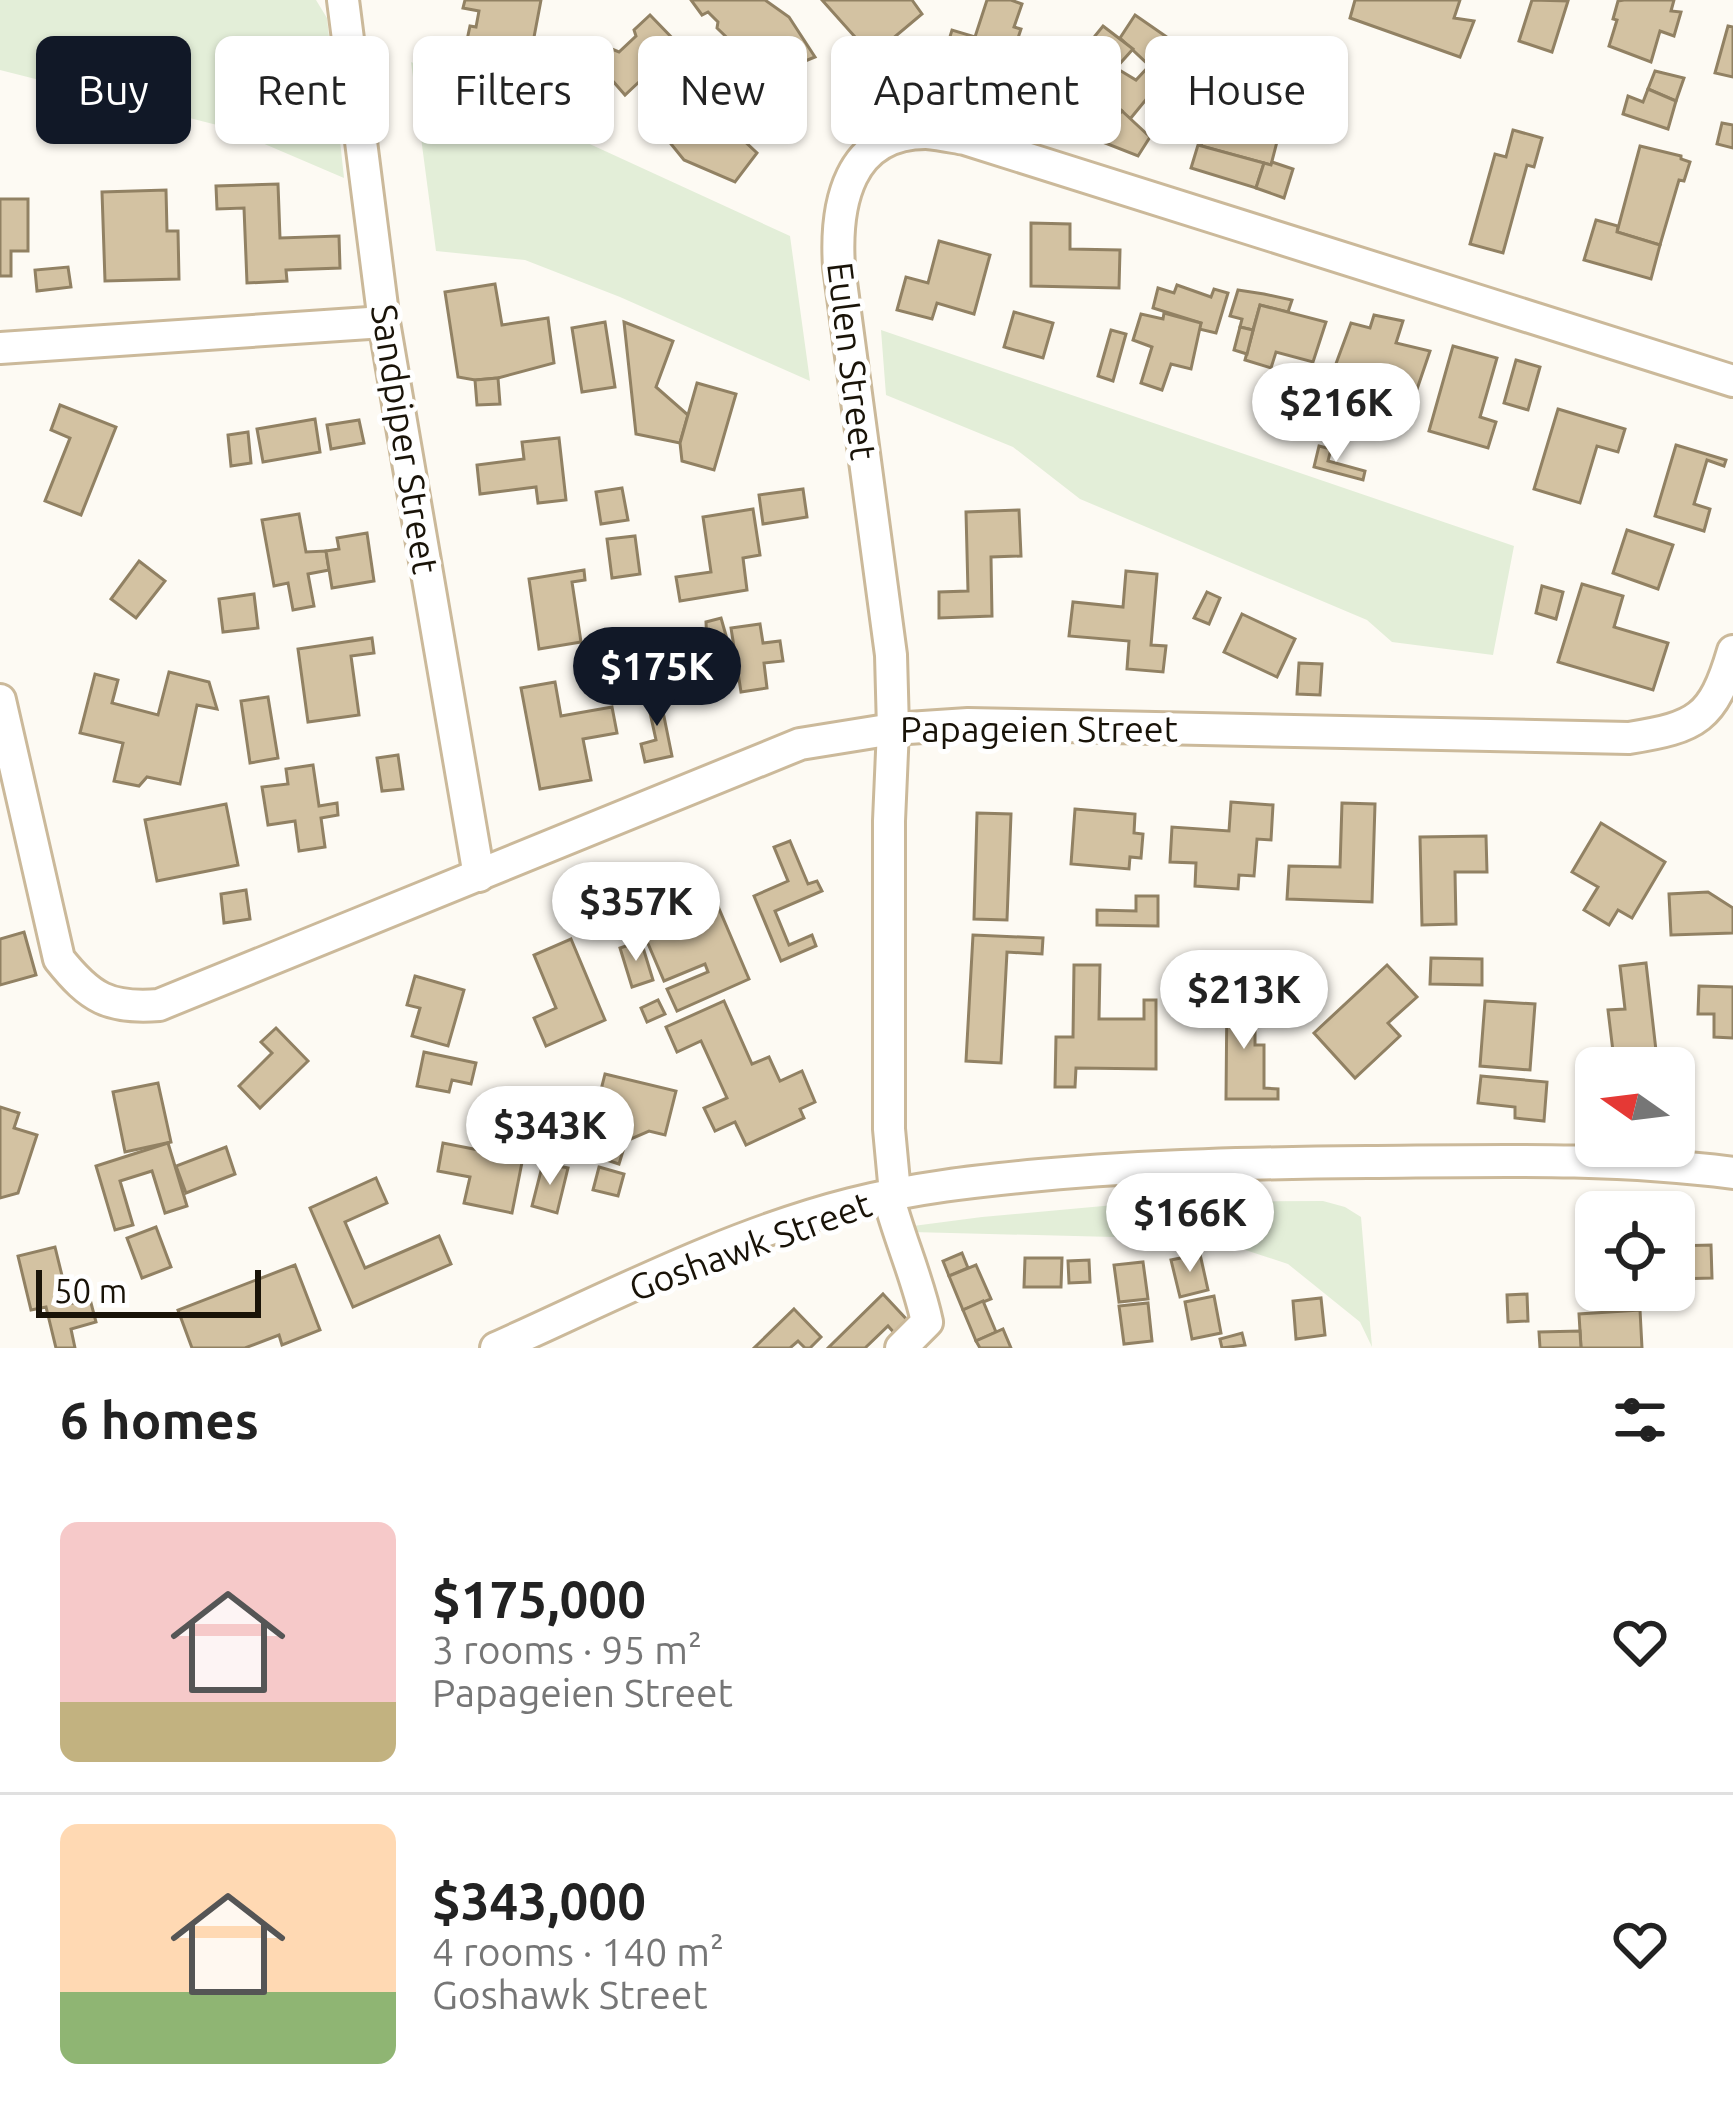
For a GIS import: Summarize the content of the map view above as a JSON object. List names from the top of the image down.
{
  "streets": {
    "street": [
      "Eulen Street",
      "Sandpiper Street",
      "Papageien Street",
      "Goshawk Street"
    ]
  },
  "crossings": [
    ["Eulen Street", "Papageien Street"],
    ["Eulen Street", "Goshawk Street"],
    ["Sandpiper Street", "Papageien Street"]
  ],
  "scale_bar": "50 m",
  "north": "left",
  "page": {
    "chip": [
      "Buy",
      "Rent",
      "Filters",
      "New",
      "Apartment",
      "House"
    ],
    "price": [
      "$216K",
      "$175K",
      "$357K",
      "$213K",
      "$343K",
      "$166K"
    ],
    "scale": "50 m",
    "heading": "6 homes",
    "list": [
      {
        "name": "$175,000",
        "note": "3 rooms · 95 m² · Papageien Street"
      },
      {
        "name": "$343,000",
        "note": "4 rooms · 140 m² · Goshawk Street"
      }
    ]
  }
}
